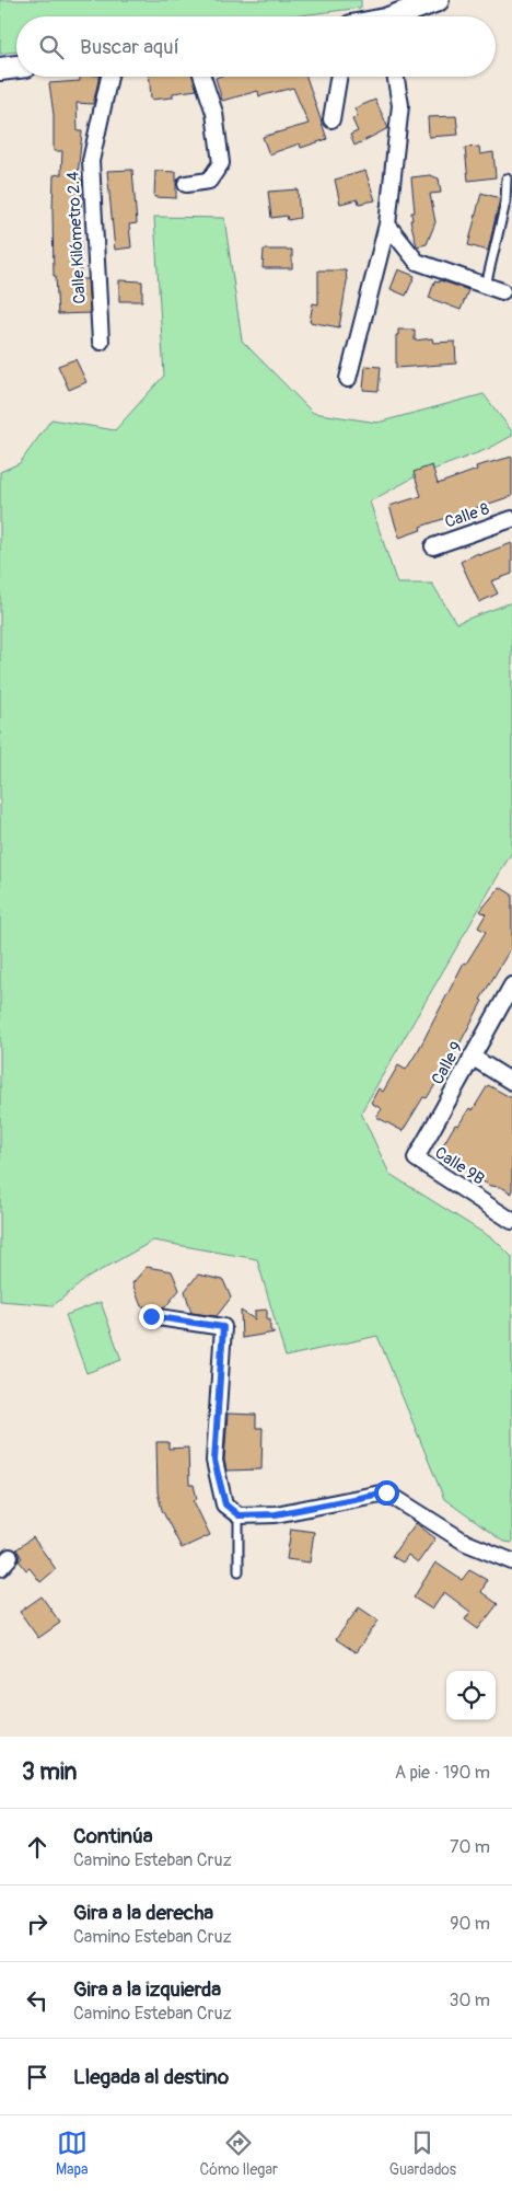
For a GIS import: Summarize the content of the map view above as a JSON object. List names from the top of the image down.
{
  "streets": {
    "street": [
      "Calle Kilómetro 2.4",
      "Calle 8",
      "Calle 9",
      "Calle 9B"
    ]
  },
  "crossings": [
    ["Calle 9", "Calle 9B"]
  ],
  "page": {
    "search": "Buscar aquí",
    "heading": ["3 min", "A pie · 190 m"],
    "list": [
      ["Continúa", "Camino Esteban Cruz", "70 m"],
      ["Gira a la derecha", "Camino Esteban Cruz", "90 m"],
      ["Gira a la izquierda", "Camino Esteban Cruz", "30 m"],
      "Llegada al destino"
    ],
    "nav": ["Mapa", "Cómo llegar", "Guardados"]
  }
}
